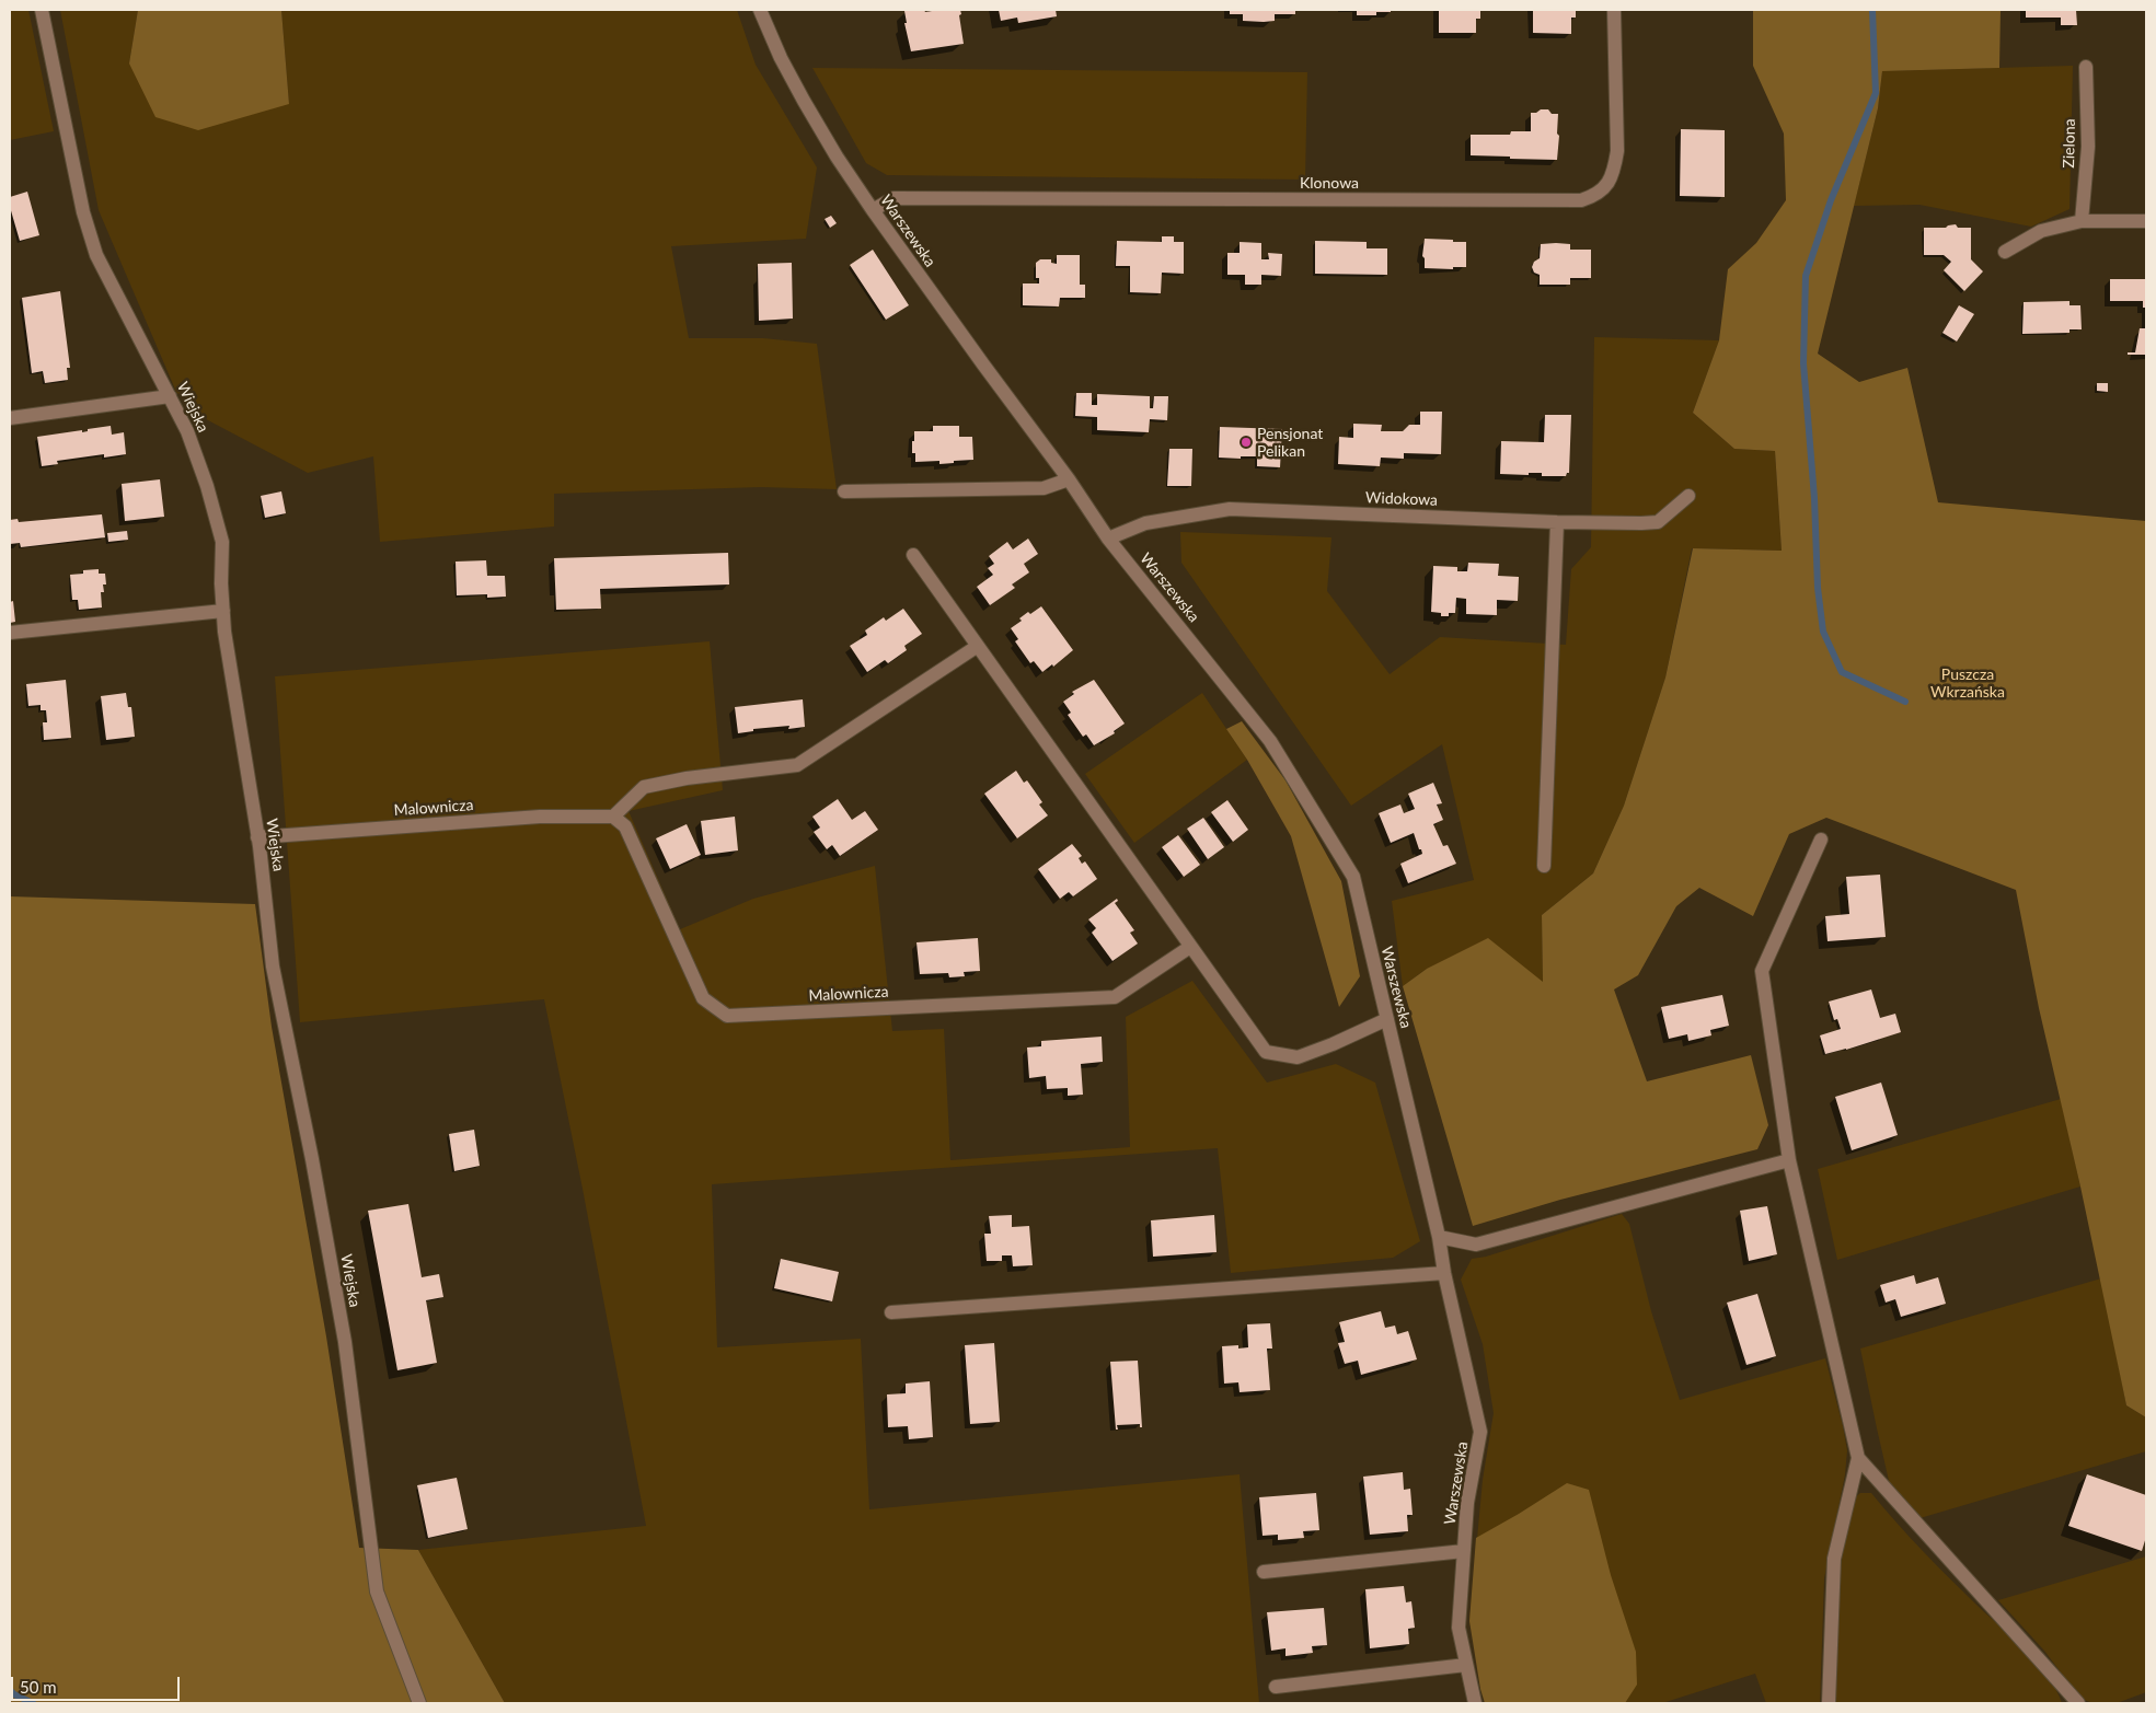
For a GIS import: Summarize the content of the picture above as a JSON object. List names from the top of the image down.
{
  "streets": {
    "street": [
      "Zielona",
      "Klonowa",
      "Warszewska",
      "Wiejska",
      "Widokowa",
      "Malownicza"
    ]
  },
  "crossings": [
    ["Klonowa", "Warszewska"],
    ["Warszewska", "Widokowa"],
    ["Wiejska", "Malownicza"]
  ],
  "parks": ["Puszcza Wkrzańska"],
  "places": ["Pensjonat Pelikan"],
  "scale_bar": "50 m"
}
